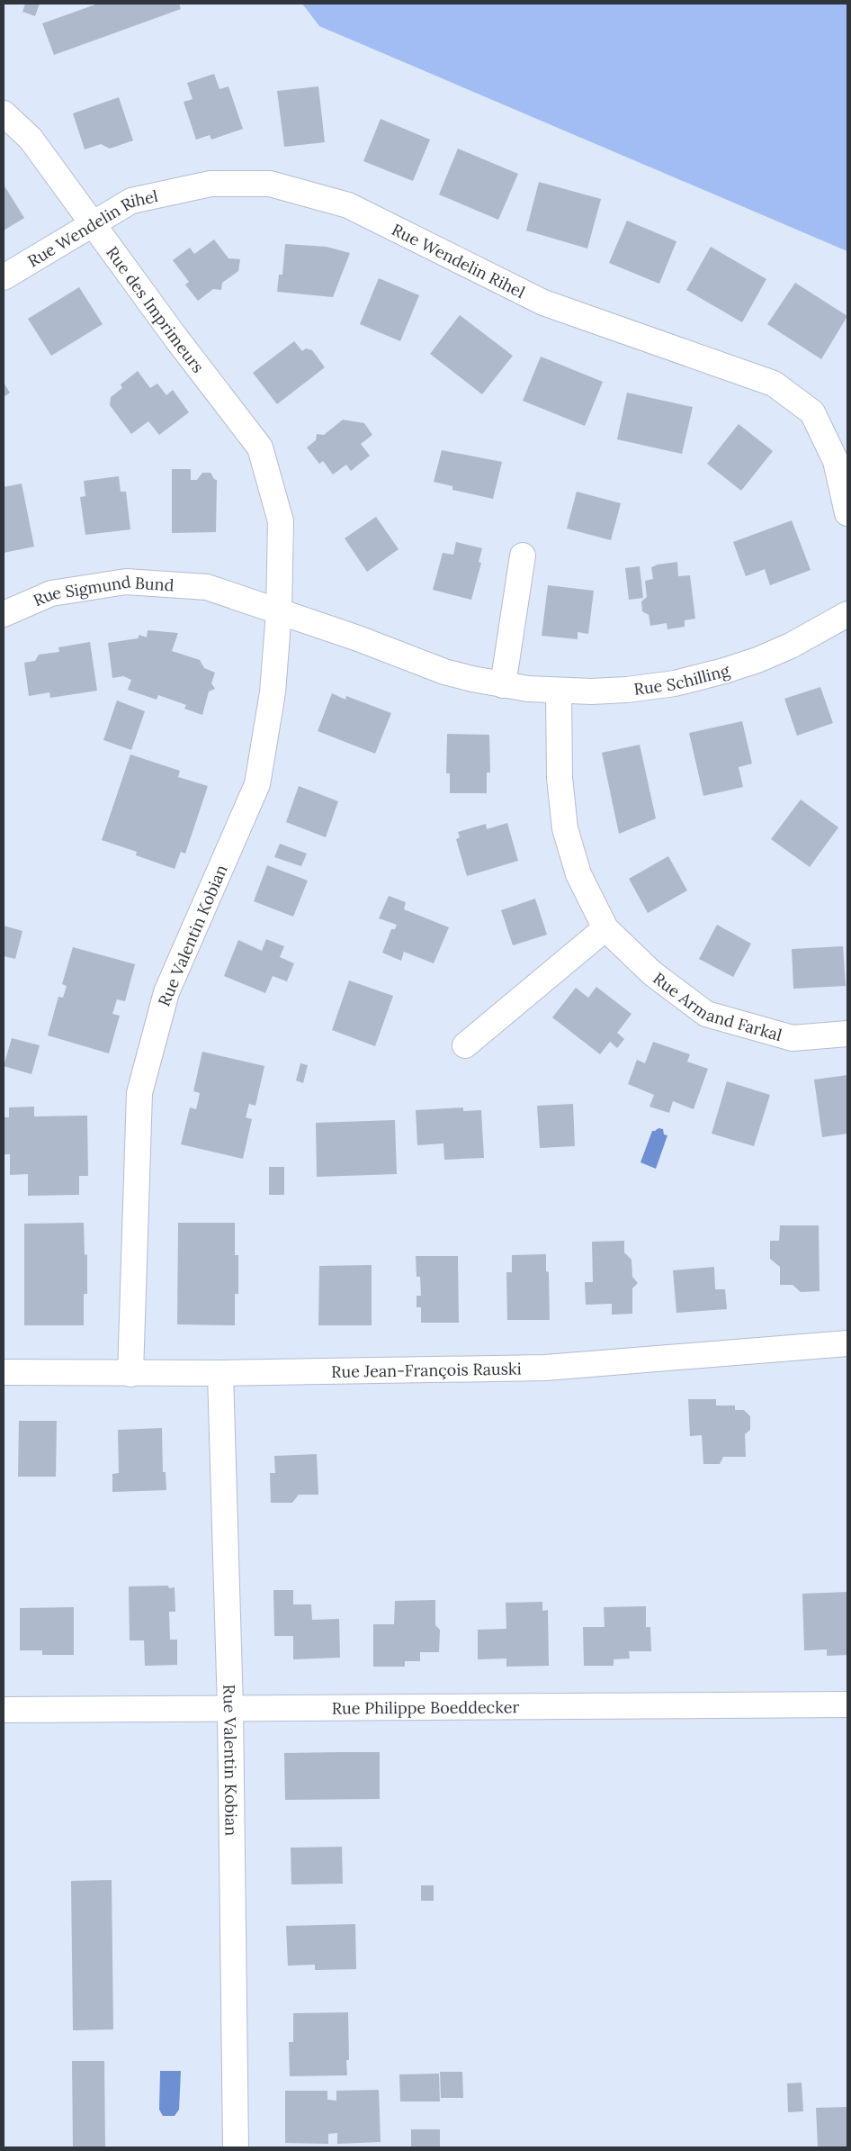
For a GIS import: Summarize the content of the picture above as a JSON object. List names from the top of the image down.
{
  "streets": {
    "street": [
      "Rue Wendelin Rihel",
      "Rue des Imprimeurs",
      "Rue Sigmund Bund",
      "Rue Schilling",
      "Rue Valentin Kobian",
      "Rue Armand Farkal",
      "Rue Jean-François Rauski",
      "Rue Philippe Boeddecker"
    ]
  },
  "crossings": [
    ["Rue Wendelin Rihel", "Rue des Imprimeurs"],
    ["Rue des Imprimeurs", "Rue Sigmund Bund"],
    ["Rue des Imprimeurs", "Rue Schilling"],
    ["Rue des Imprimeurs", "Rue Valentin Kobian"],
    ["Rue Sigmund Bund", "Rue Schilling"],
    ["Rue Sigmund Bund", "Rue Valentin Kobian"],
    ["Rue Schilling", "Rue Valentin Kobian"],
    ["Rue Schilling", "Rue Armand Farkal"],
    ["Rue Valentin Kobian", "Rue Jean-François Rauski"],
    ["Rue Valentin Kobian", "Rue Philippe Boeddecker"]
  ]
}
